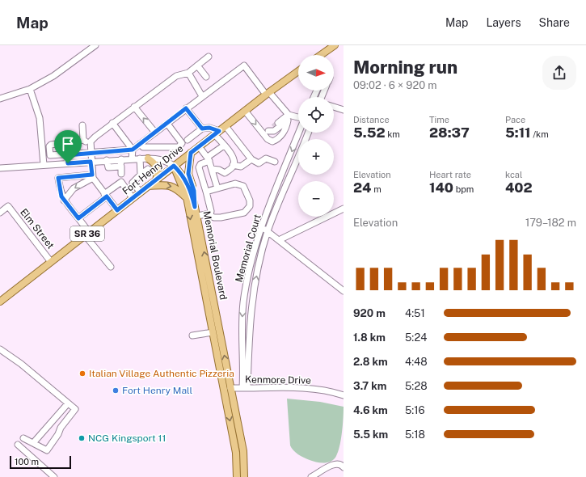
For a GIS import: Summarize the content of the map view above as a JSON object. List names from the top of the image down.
{
  "streets": {
    "main road": ["Fort Henry Drive", "SR 36", "Memorial Boulevard"],
    "street": ["Elm Street", "Memorial Court", "Kenmore Drive"]
  },
  "crossings": [
    ["Fort Henry Drive", "Elm Street"],
    ["Fort Henry Drive", "Memorial Boulevard"],
    ["Memorial Court", "Kenmore Drive"],
    ["Memorial Boulevard", "Kenmore Drive"]
  ],
  "places": ["Italian Village Authentic Pizzeria", "Fort Henry Mall", "NCG Kingsport 11"],
  "scale_bar": "100 m",
  "north": "right",
  "page": {
    "header": "Map",
    "nav": ["Map", "Layers", "Share"],
    "heading": ["Morning run", "09:02 · 6 × 920 m"],
    "map_buttons": ["+", "−"],
    "stats": [
      ["Distance", "5.52 km"],
      ["Time", "28:37"],
      ["Pace", "5:11 /km"],
      ["Elevation", "24 m"],
      ["Heart rate", "140 bpm"],
      ["kcal", "402"]
    ],
    "chart": ["Elevation", "179–182 m"],
    "list": [
      {
        "name": "920 m",
        "note": "4:51"
      },
      {
        "name": "1.8 km",
        "note": "5:24"
      },
      {
        "name": "2.8 km",
        "note": "4:48"
      },
      {
        "name": "3.7 km",
        "note": "5:28"
      },
      {
        "name": "4.6 km",
        "note": "5:16"
      },
      {
        "name": "5.5 km",
        "note": "5:18"
      }
    ],
    "scale": "100 m"
  }
}
